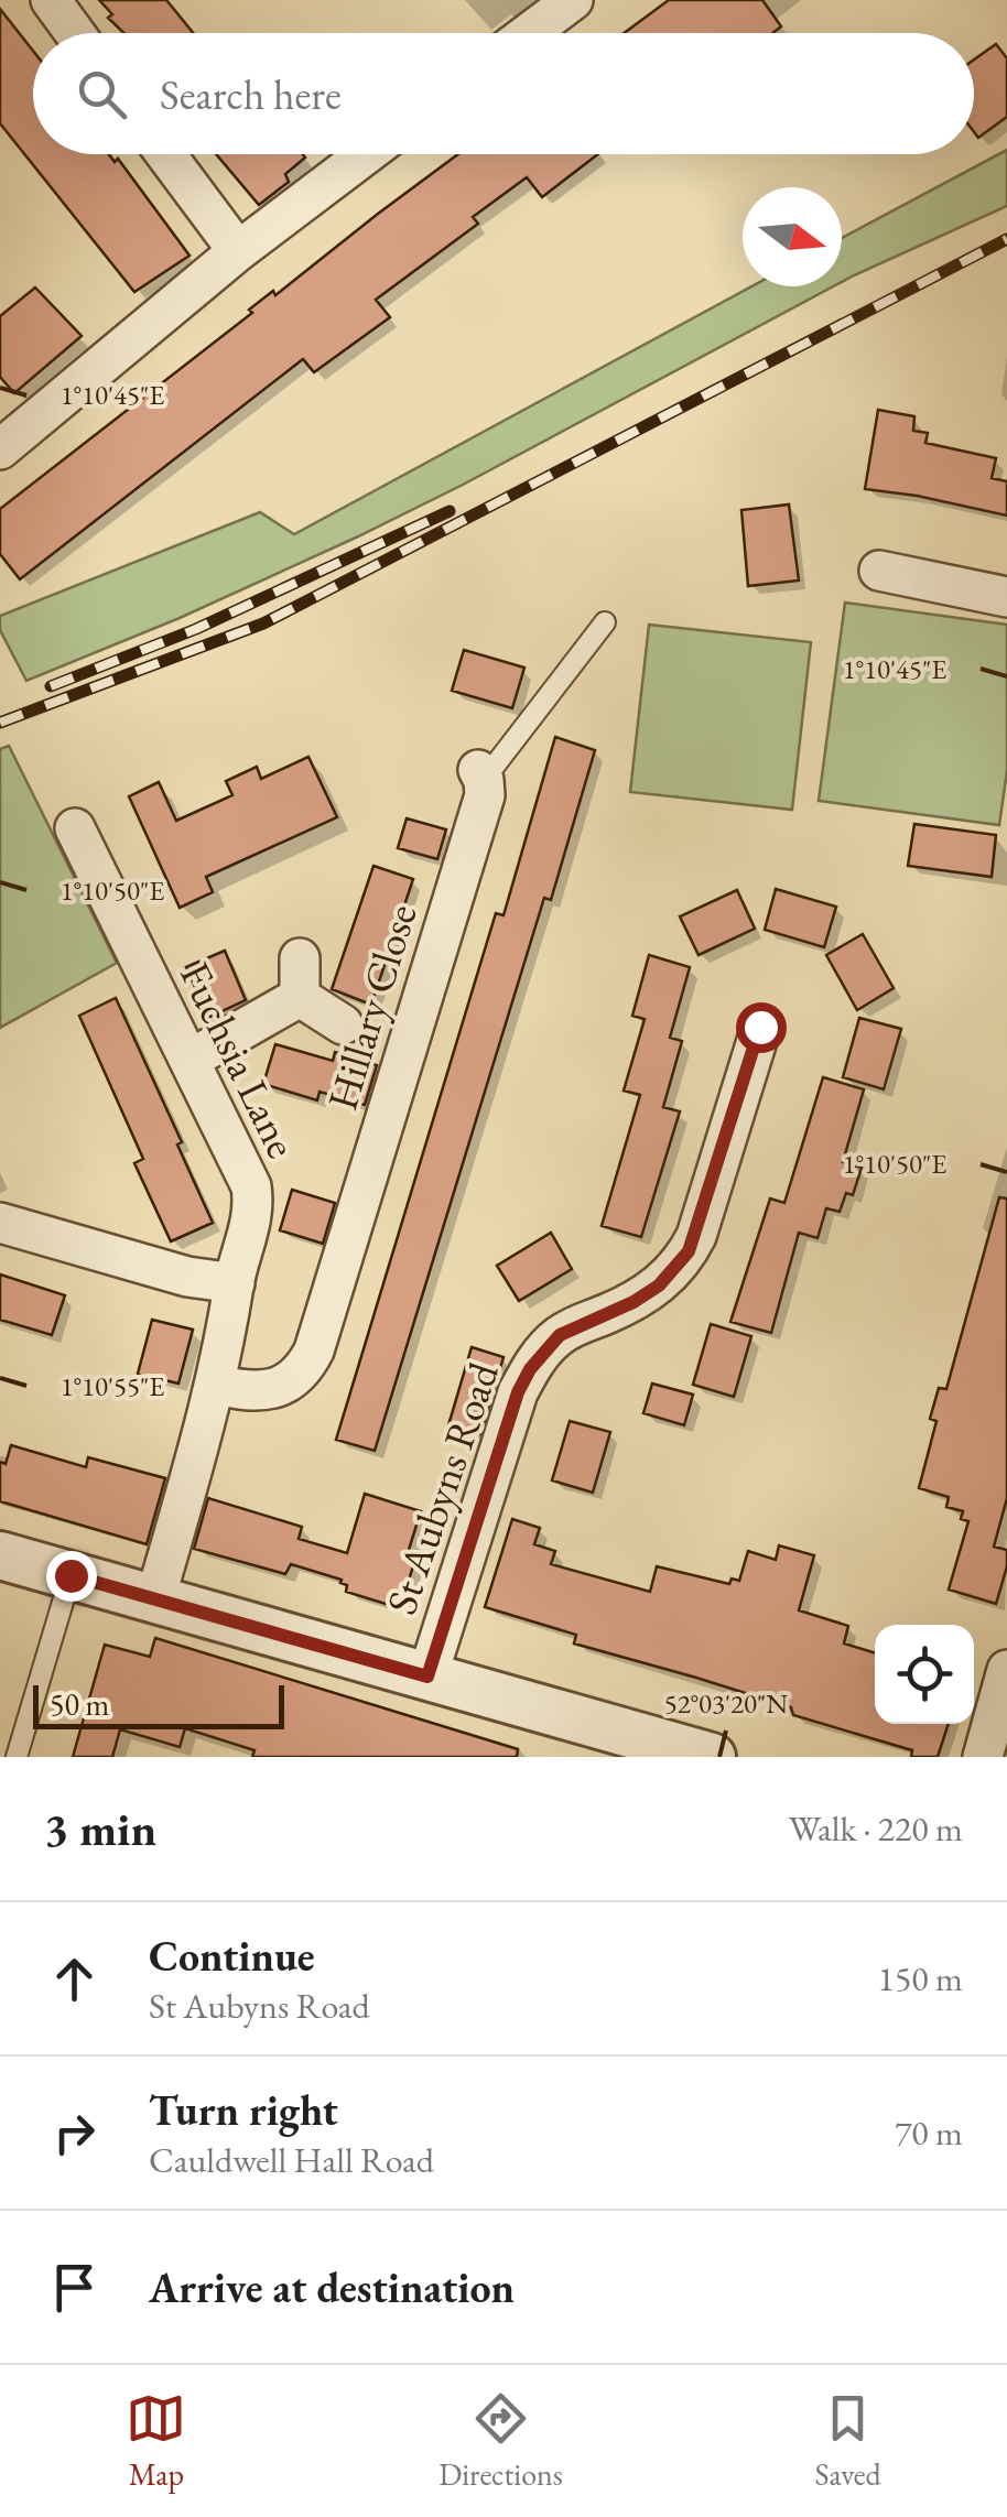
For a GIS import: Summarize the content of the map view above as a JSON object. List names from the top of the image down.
{
  "streets": {
    "street": ["Hillary Close", "Fuchsia Lane", "St Aubyns Road"]
  },
  "crossings": [
    ["Hillary Close", "Fuchsia Lane"]
  ],
  "scale_bar": "50 m",
  "north": "right",
  "page": {
    "search": "Search here",
    "scale": "50 m",
    "heading": ["3 min", "Walk · 220 m"],
    "list": [
      ["Continue", "St Aubyns Road", "150 m"],
      ["Turn right", "Cauldwell Hall Road", "70 m"],
      "Arrive at destination"
    ],
    "nav": ["Map", "Directions", "Saved"]
  },
  "coordinates": [
    "1°10'45\"E",
    "1°10'50\"E",
    "1°10'55\"E",
    "52°03'20\"N"
  ]
}
